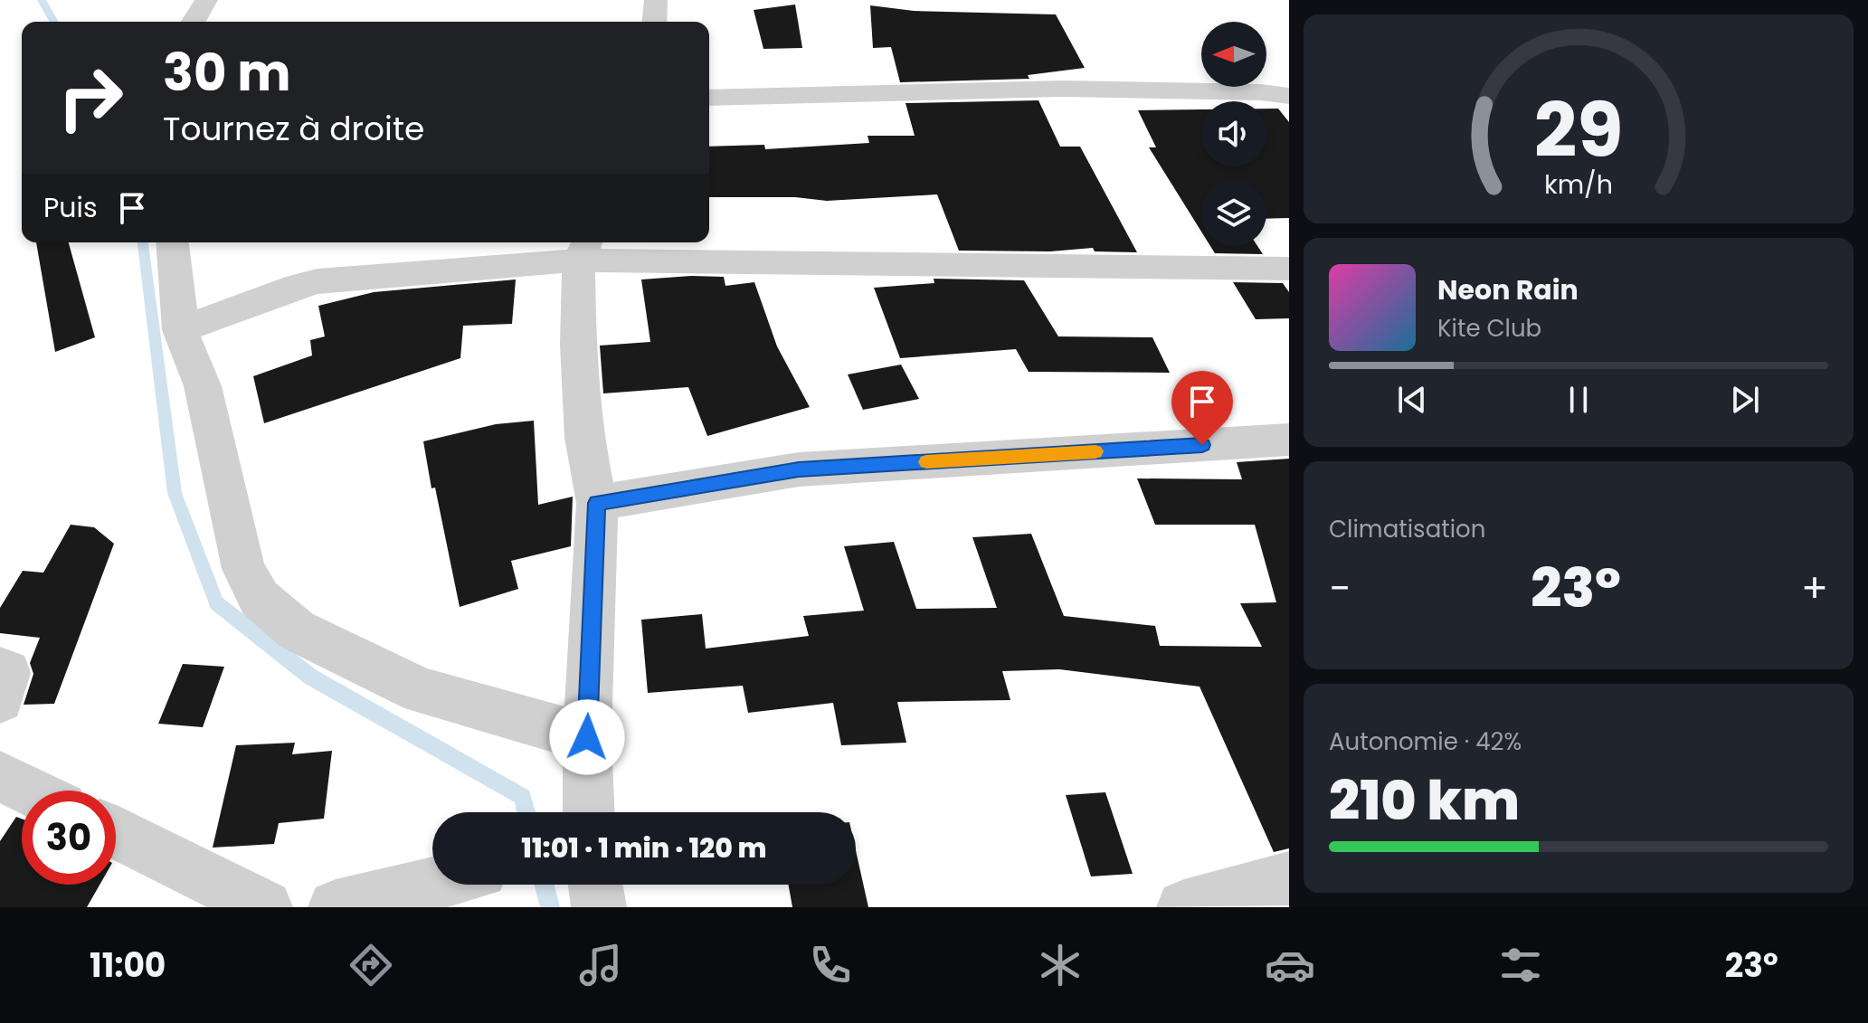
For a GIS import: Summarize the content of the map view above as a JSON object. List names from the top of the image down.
{
  "north": "left",
  "page": {
    "turn": ["30 m", "Tournez à droite"],
    "then": "Puis",
    "song": ["Neon Rain", "Kite Club"],
    "tile": [
      "Climatisation",
      ["Autonomie · 42%", "210 km"]
    ],
    "heat": ["−", "23°", "+"],
    "limit": "30",
    "trip": "11:01 · 1 min · 120 m",
    "tabs": ["11:00", "23°"],
    "gauge": ["29", "km/h"]
  }
}
